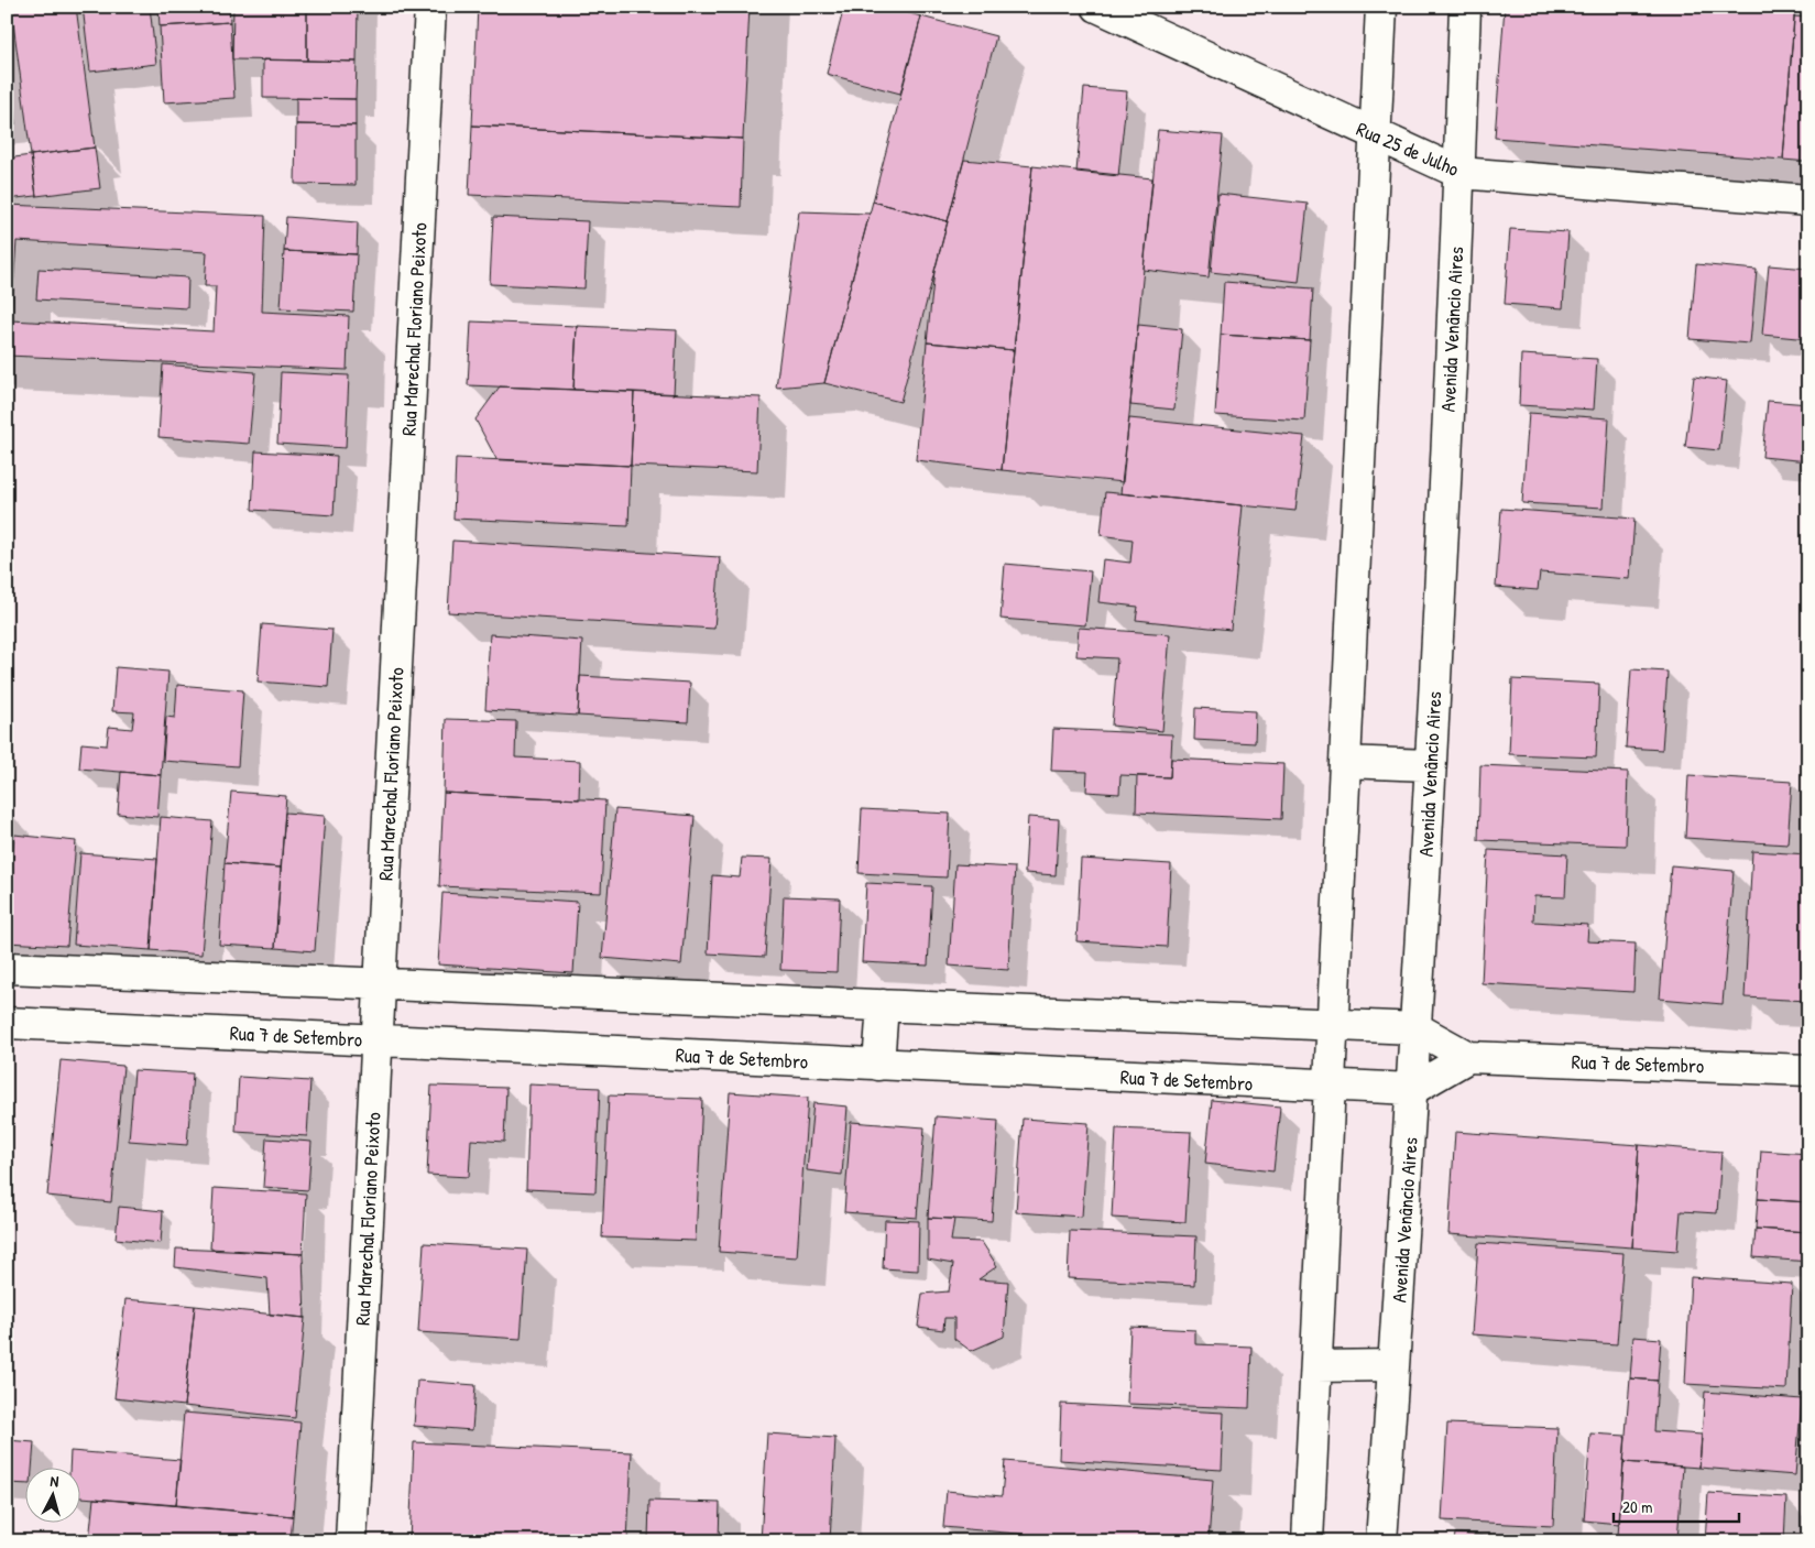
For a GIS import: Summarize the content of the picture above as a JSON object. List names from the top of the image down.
{
  "streets": {
    "street": [
      "Rua 25 de Julho",
      "Rua Marechal Floriano Peixoto",
      "Avenida Venâncio Aires",
      "Rua 7 de Setembro"
    ]
  },
  "crossings": [
    ["Rua 25 de Julho", "Avenida Venâncio Aires"],
    ["Rua Marechal Floriano Peixoto", "Rua 7 de Setembro"],
    ["Avenida Venâncio Aires", "Rua 7 de Setembro"]
  ],
  "scale_bar": "20 m",
  "north": "top"
}
